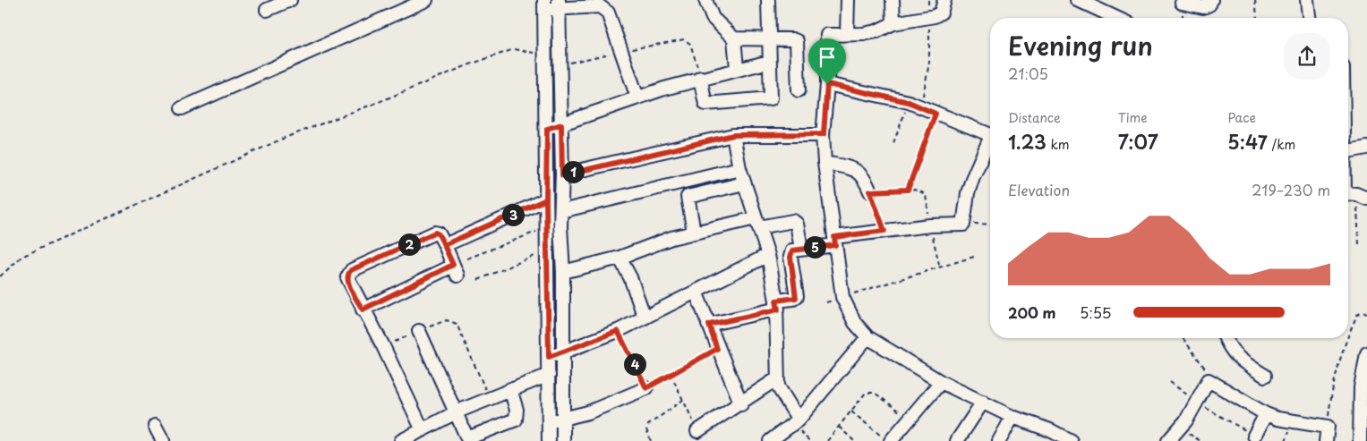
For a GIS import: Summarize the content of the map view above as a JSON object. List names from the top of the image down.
{
  "page": {
    "heading": ["Evening run", "21:05"],
    "stats": [
      ["Distance", "1.23 km"],
      ["Time", "7:07"],
      ["Pace", "5:47 /km"]
    ],
    "pins": [
      "1",
      "3",
      "2",
      "5",
      "4"
    ],
    "chart": ["Elevation", "219–230 m"],
    "list": [
      {
        "name": "200 m",
        "note": "5:55"
      }
    ]
  }
}
